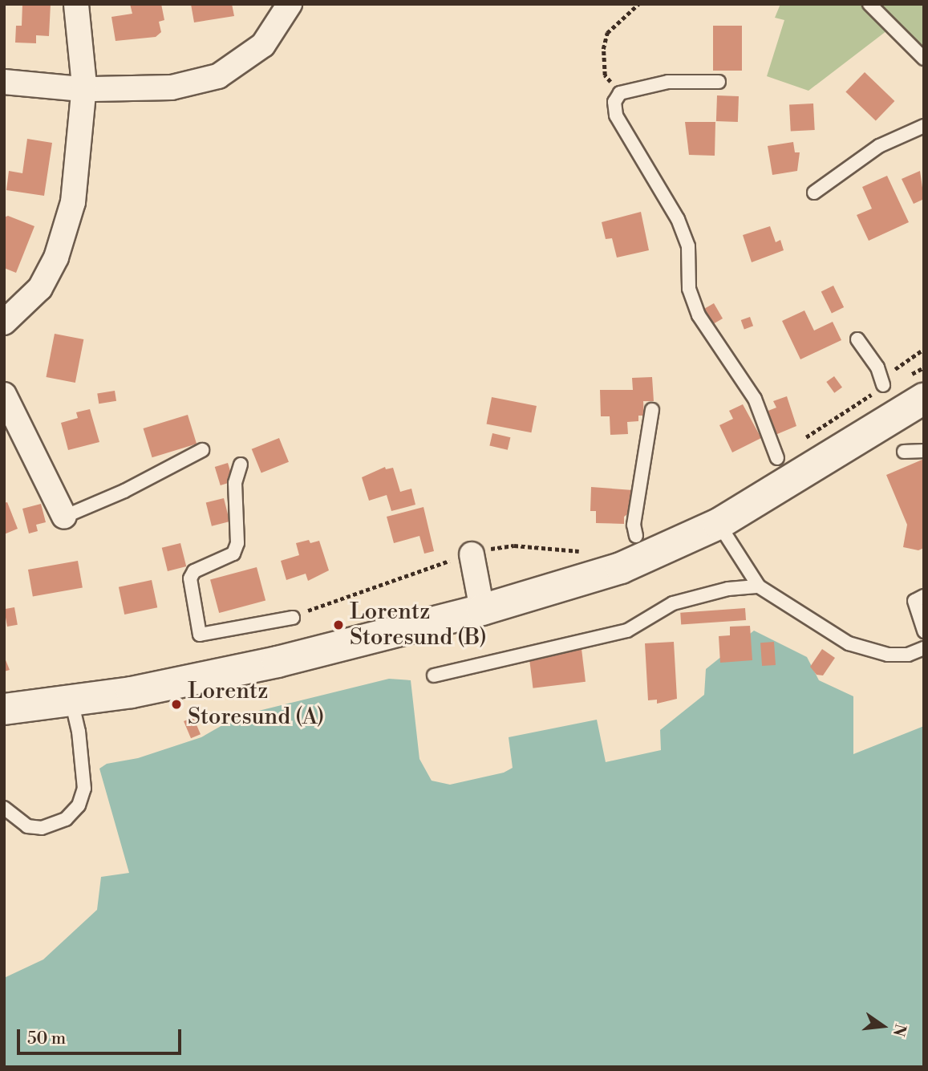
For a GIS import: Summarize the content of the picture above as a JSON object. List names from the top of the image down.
{
  "places": ["Lorentz Storesund (B)", "Lorentz Storesund (A)"],
  "scale_bar": "50 m",
  "north": "right"
}
